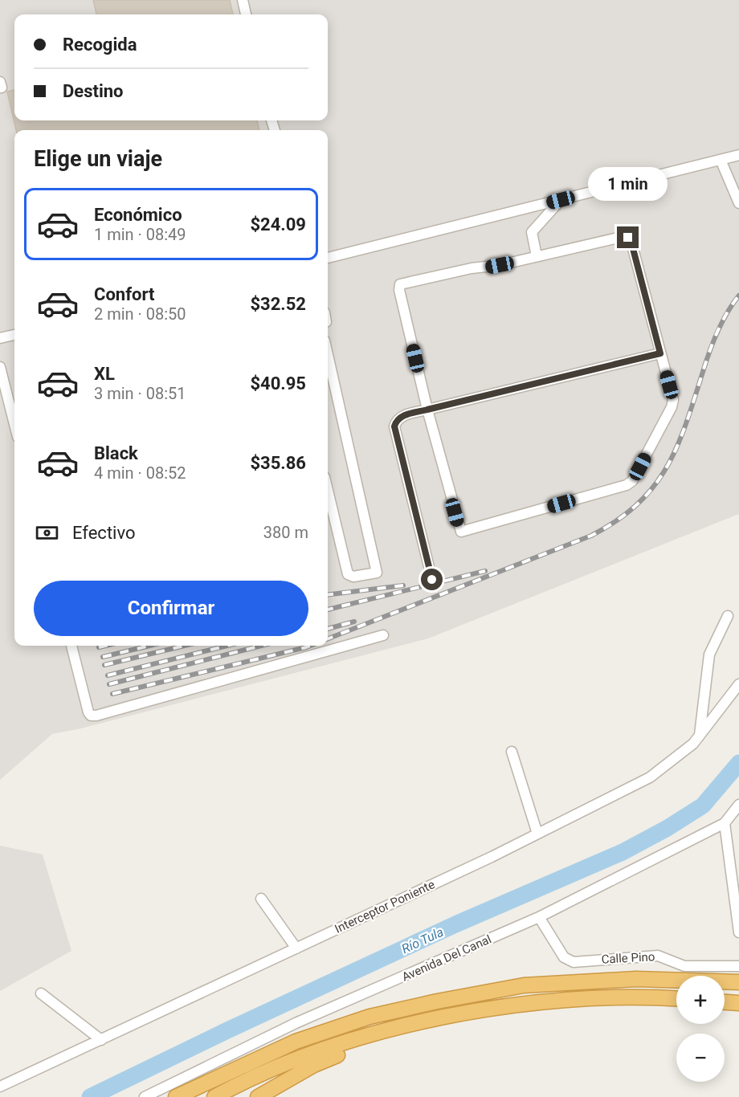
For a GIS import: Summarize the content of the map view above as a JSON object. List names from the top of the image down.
{
  "streets": {
    "street": ["Interceptor Poniente", "Avenida Del Canal", "Calle Pino"]
  },
  "crossings": [
    ["Avenida Del Canal", "Calle Pino"]
  ],
  "water": ["Río Tula"],
  "page": {
    "banner": ["Recogida", "Destino"],
    "heading": "Elige un viaje",
    "bubble": "1 min",
    "list": [
      {
        "name": "Económico",
        "note": "1 min · 08:49",
        "value": "$24.09"
      },
      {
        "name": "Confort",
        "note": "2 min · 08:50",
        "value": "$32.52"
      },
      {
        "name": "XL",
        "note": "3 min · 08:51",
        "value": "$40.95"
      },
      {
        "name": "Black",
        "note": "4 min · 08:52",
        "value": "$35.86"
      }
    ],
    "pay": ["Efectivo", "380 m"],
    "buttons": "Confirmar",
    "map_buttons": ["+", "−"]
  }
}
